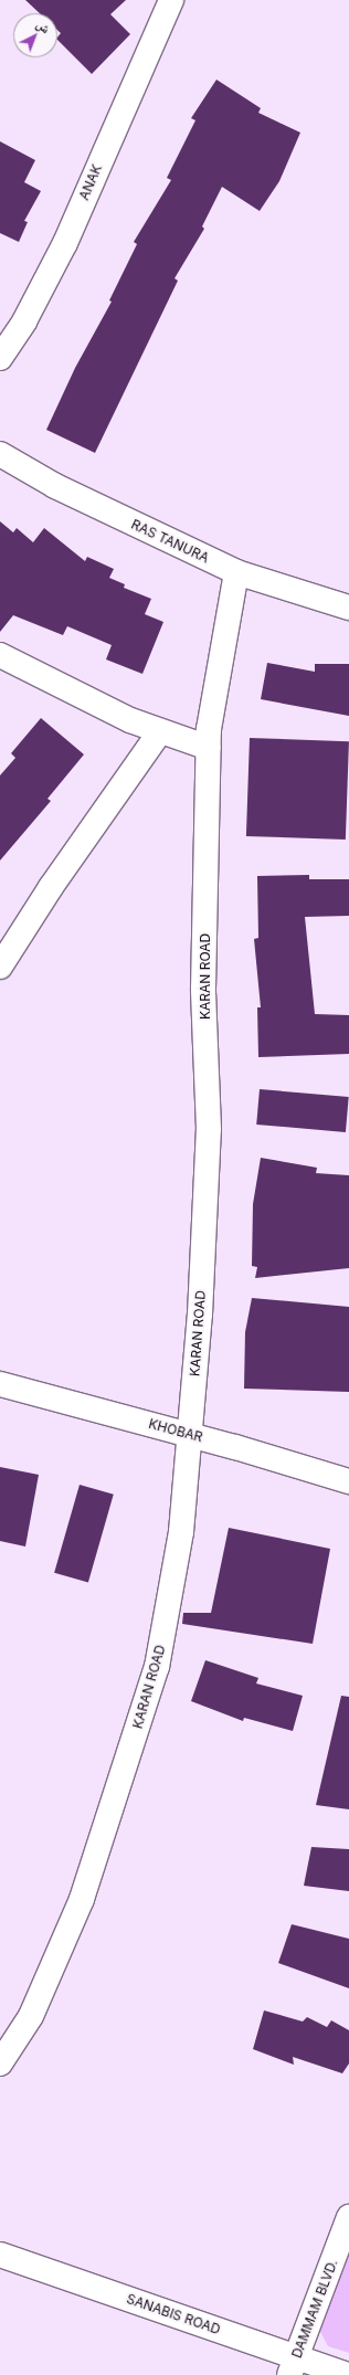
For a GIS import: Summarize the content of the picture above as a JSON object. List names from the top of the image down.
{
  "streets": {
    "street": [
      "ANAK",
      "RAS TANURA",
      "KARAN ROAD",
      "KHOBAR",
      "DAMMAM BLVD.",
      "SANABIS ROAD"
    ]
  },
  "crossings": [
    ["RAS TANURA", "KARAN ROAD"],
    ["KARAN ROAD", "KHOBAR"],
    ["DAMMAM BLVD.", "SANABIS ROAD"]
  ],
  "north": "top right"
}
